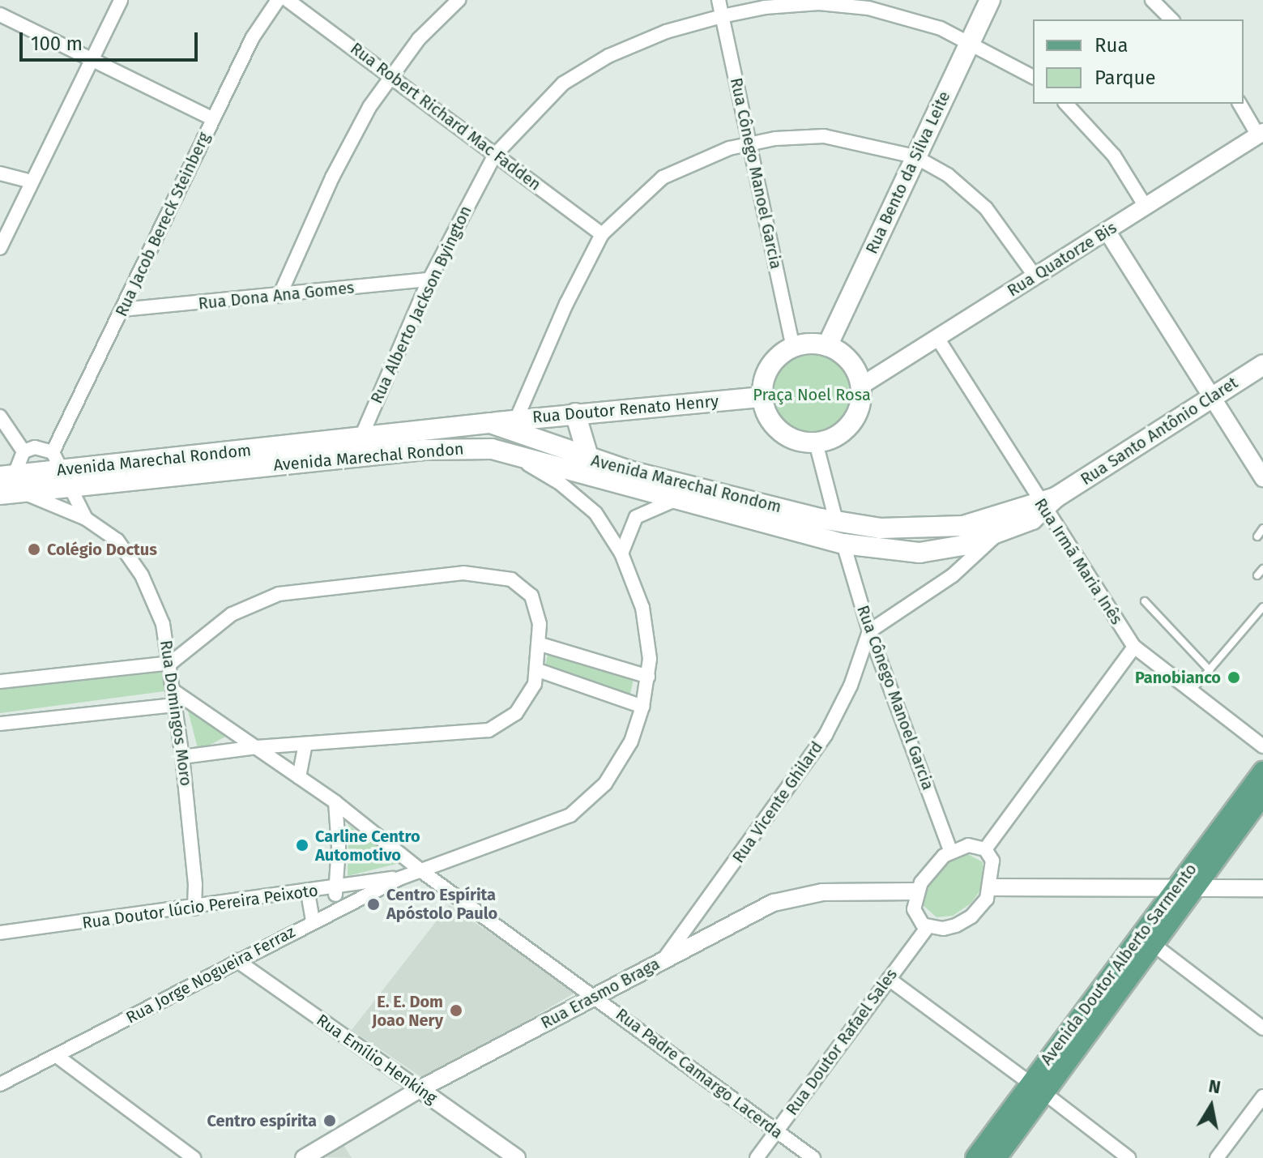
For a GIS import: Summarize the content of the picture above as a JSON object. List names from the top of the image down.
{
  "streets": {
    "main road": [
      "Rua Bento da Silva Leite",
      "Rua Doutor Renato Henry",
      "Rua Santo Antônio Claret",
      "Avenida Marechal Rondon",
      "Avenida Marechal Rondom",
      "Avenida Doutor Alberto Sarmento"
    ],
    "street": [
      "Rua Robert Richard Mac Fadden",
      "Rua Cônego Manoel Garcia",
      "Rua Jacob Bereck Steinberg",
      "Rua Quatorze Bis",
      "Rua Dona Ana Gomes",
      "Rua Alberto Jackson Byington",
      "Rua Irmã Maria Inês",
      "Rua Domingos Moro",
      "Rua Vicente Ghilard",
      "Rua Doutor lúcio Pereira Peixoto",
      "Rua Jorge Nogueira Ferraz",
      "Rua Erasmo Braga",
      "Rua Doutor Rafael Sales",
      "Rua Emílio Henking",
      "Rua Padre Camargo Lacerda"
    ]
  },
  "crossings": [
    ["Rua Robert Richard Mac Fadden", "Rua Alberto Jackson Byington"],
    ["Rua Bento da Silva Leite", "Rua Cônego Manoel Garcia"],
    ["Rua Bento da Silva Leite", "Rua Quatorze Bis"],
    ["Rua Bento da Silva Leite", "Rua Alberto Jackson Byington"],
    ["Rua Bento da Silva Leite", "Rua Doutor Renato Henry"],
    ["Rua Cônego Manoel Garcia", "Rua Quatorze Bis"],
    ["Rua Cônego Manoel Garcia", "Rua Alberto Jackson Byington"],
    ["Rua Cônego Manoel Garcia", "Rua Doutor Renato Henry"],
    ["Rua Cônego Manoel Garcia", "Rua Santo Antônio Claret"],
    ["Rua Cônego Manoel Garcia", "Avenida Marechal Rondon"],
    ["Rua Cônego Manoel Garcia", "Rua Vicente Ghilard"],
    ["Rua Cônego Manoel Garcia", "Rua Erasmo Braga"],
    ["Rua Cônego Manoel Garcia", "Rua Doutor Rafael Sales"],
    ["Rua Jacob Bereck Steinberg", "Rua Dona Ana Gomes"],
    ["Rua Jacob Bereck Steinberg", "Avenida Marechal Rondon"],
    ["Rua Jacob Bereck Steinberg", "Avenida Marechal Rondom"],
    ["Rua Quatorze Bis", "Rua Doutor Renato Henry"],
    ["Rua Quatorze Bis", "Rua Irmã Maria Inês"],
    ["Rua Dona Ana Gomes", "Rua Alberto Jackson Byington"],
    ["Rua Alberto Jackson Byington", "Avenida Marechal Rondom"],
    ["Rua Doutor Renato Henry", "Avenida Marechal Rondom"],
    ["Rua Santo Antônio Claret", "Avenida Marechal Rondon"],
    ["Rua Santo Antônio Claret", "Avenida Marechal Rondom"],
    ["Rua Santo Antônio Claret", "Rua Irmã Maria Inês"],
    ["Avenida Marechal Rondon", "Avenida Marechal Rondom"],
    ["Avenida Marechal Rondon", "Rua Domingos Moro"],
    ["Rua Domingos Moro", "Rua Doutor lúcio Pereira Peixoto"],
    ["Rua Domingos Moro", "Rua Padre Camargo Lacerda"],
    ["Rua Vicente Ghilard", "Rua Erasmo Braga"],
    ["Rua Doutor lúcio Pereira Peixoto", "Rua Jorge Nogueira Ferraz"],
    ["Rua Jorge Nogueira Ferraz", "Rua Emílio Henking"],
    ["Rua Jorge Nogueira Ferraz", "Rua Padre Camargo Lacerda"],
    ["Rua Erasmo Braga", "Rua Doutor Rafael Sales"],
    ["Rua Erasmo Braga", "Rua Emílio Henking"],
    ["Rua Erasmo Braga", "Rua Padre Camargo Lacerda"],
    ["Rua Doutor Rafael Sales", "Rua Padre Camargo Lacerda"]
  ],
  "parks": ["Praça Noel Rosa"],
  "places": [
    "Colégio Doctus",
    "Panobianco",
    "Carline Centro Automotivo",
    "Centro Espírita Apóstolo Paulo",
    "E. E. Dom Joao Nery",
    "Centro espírita"
  ],
  "legend": ["Rua", "Parque"],
  "scale_bar": "100 m",
  "north": "top"
}
